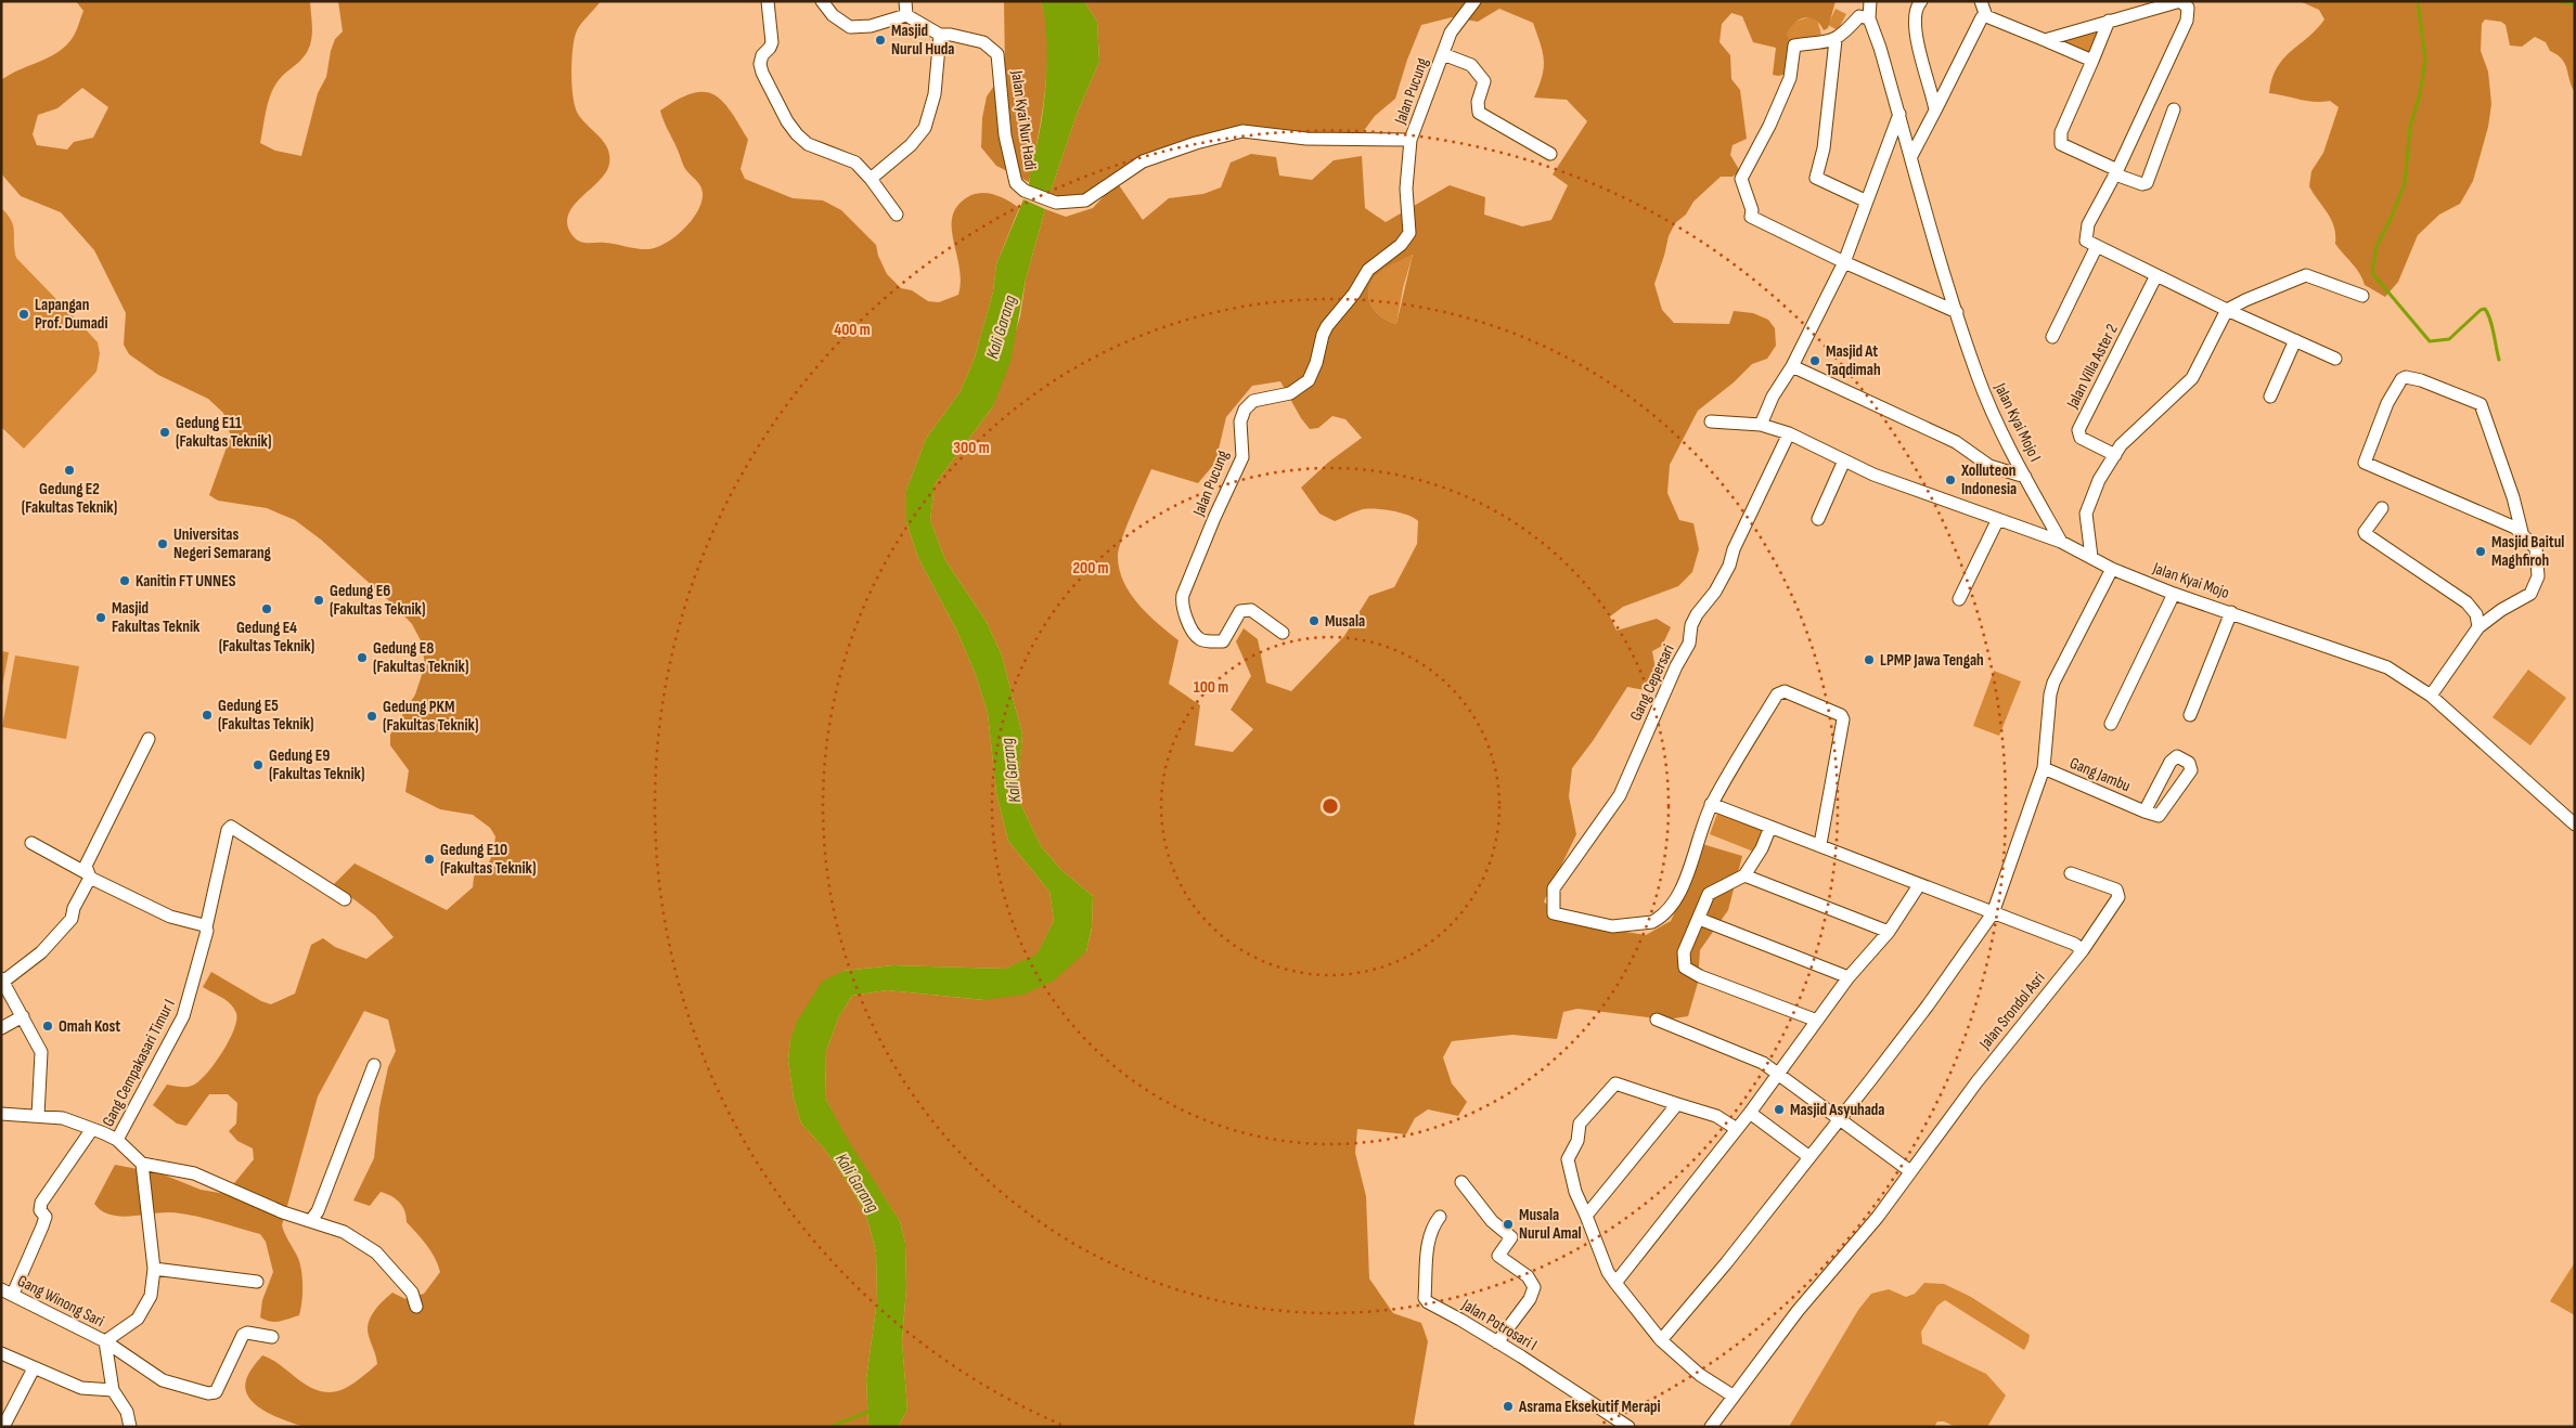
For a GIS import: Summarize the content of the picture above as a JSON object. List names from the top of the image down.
{
  "streets": {
    "street": [
      "Jalan Pucung",
      "Jalan Kyai Nur Hadi",
      "Jalan Villa Aster 2",
      "Jalan Kyai Mojo I",
      "Jalan Kyai Mojo",
      "Gang Cepersari",
      "Gang Jambu",
      "Jalan Srondol Asri",
      "Gang Cempakasari Timur I",
      "Gang Winong Sari",
      "Jalan Potrosari I"
    ]
  },
  "crossings": [
    ["Jalan Pucung", "Jalan Kyai Nur Hadi"],
    ["Jalan Kyai Mojo I", "Jalan Kyai Mojo"],
    ["Jalan Kyai Mojo", "Gang Cepersari"]
  ],
  "water": ["Kali Garang"],
  "places": [
    "Masjid Nurul Huda",
    "Lapangan Prof. Dumadi",
    "Masjid At Taqdimah",
    "Gedung E11 (Fakultas Teknik)",
    "Gedung E2 (Fakultas Teknik)",
    "Xolluteon Indonesia",
    "Universitas Negeri Semarang",
    "Masjid Baitul Maghfiroh",
    "Kanitin FT UNNES",
    "Gedung E6 (Fakultas Teknik)",
    "Gedung E4 (Fakultas Teknik)",
    "Masjid Fakultas Teknik",
    "Musala",
    "Gedung E8 (Fakultas Teknik)",
    "LPMP Jawa Tengah",
    "Gedung E5 (Fakultas Teknik)",
    "Gedung PKM (Fakultas Teknik)",
    "Gedung E9 (Fakultas Teknik)",
    "Gedung E10 (Fakultas Teknik)",
    "Omah Kost",
    "Masjid Asyuhada",
    "Musala Nurul Amal",
    "Asrama Eksekutif Merapi"
  ],
  "rings": [
    "400 m",
    "300 m",
    "200 m",
    "100 m"
  ]
}
